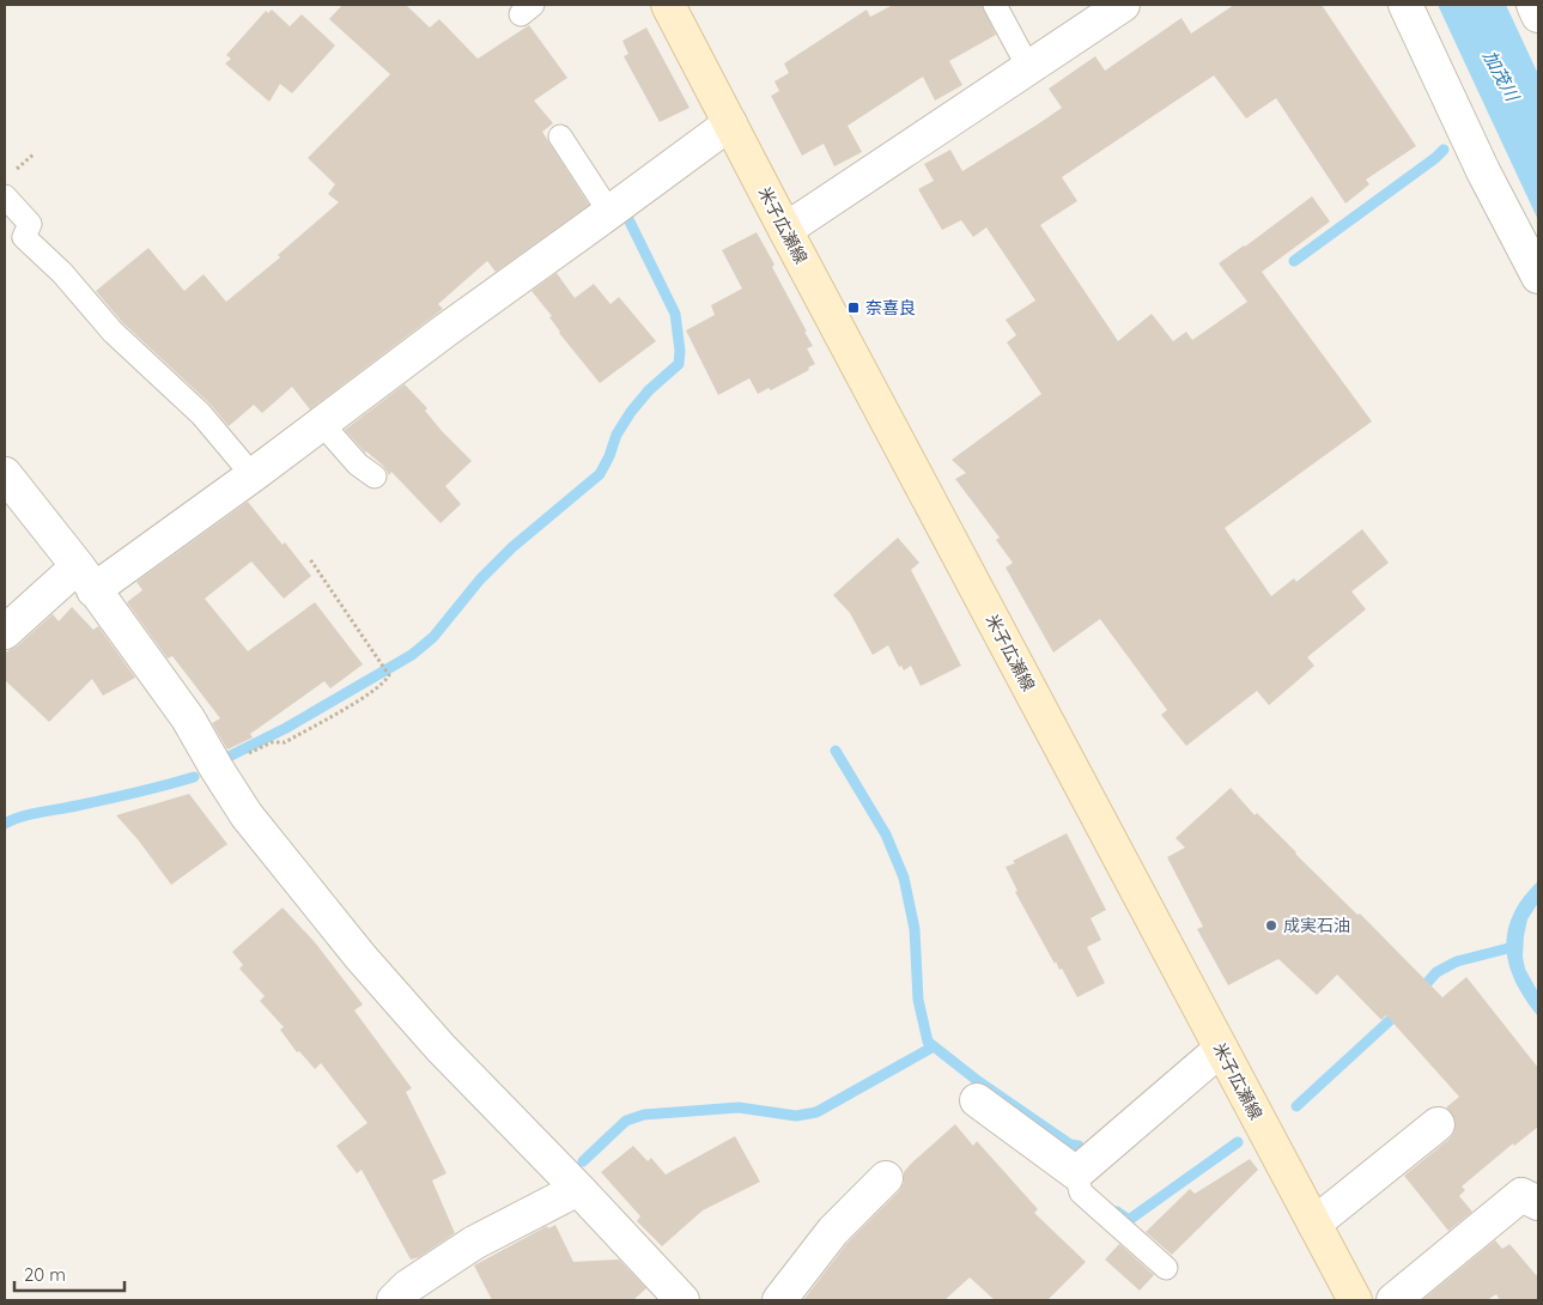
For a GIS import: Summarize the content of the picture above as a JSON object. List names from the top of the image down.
{
  "streets": {
    "main road": ["米子広瀬線"]
  },
  "water": ["加茂川"],
  "places": {
    "transit": ["奈喜良"],
    "other": ["成実石油"]
  },
  "scale_bar": "20 m"
}
